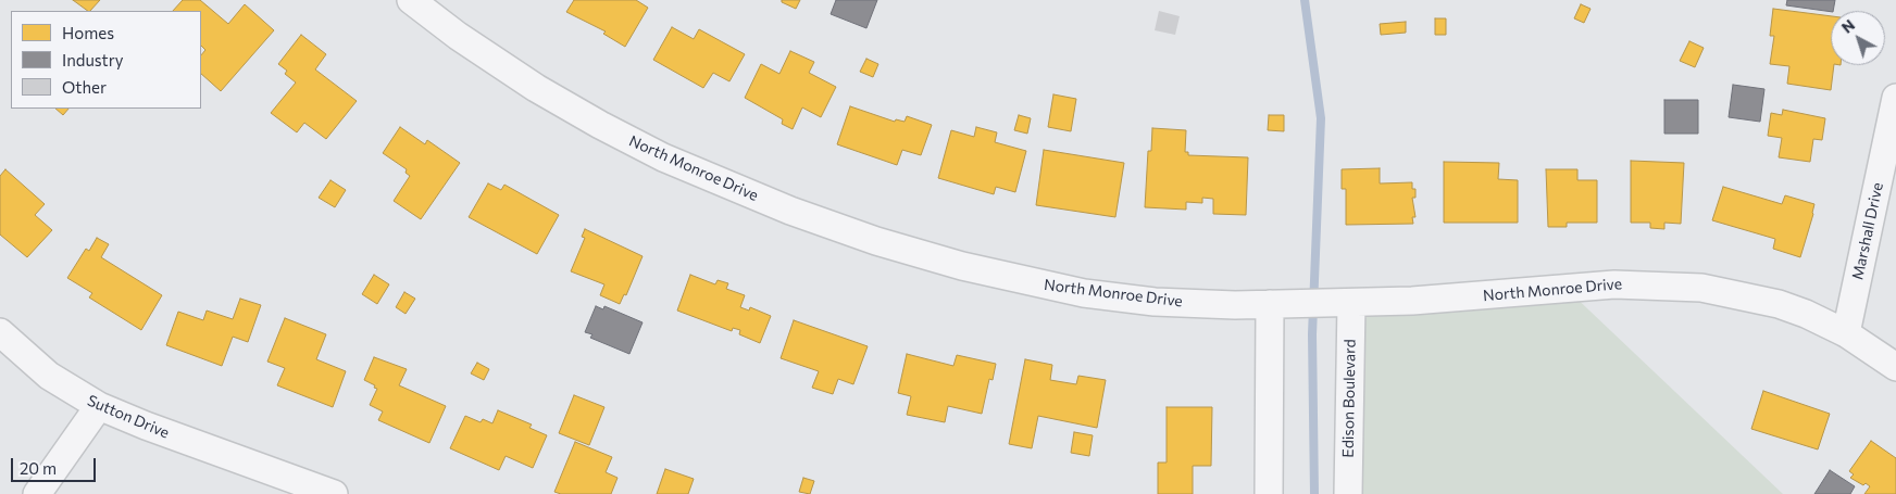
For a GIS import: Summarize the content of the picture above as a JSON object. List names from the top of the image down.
{
  "streets": {
    "street": [
      "North Monroe Drive",
      "Marshall Drive",
      "Edison Boulevard",
      "Sutton Drive"
    ]
  },
  "crossings": [
    ["North Monroe Drive", "Marshall Drive"],
    ["North Monroe Drive", "Edison Boulevard"]
  ],
  "legend": ["Homes", "Industry", "Other"],
  "scale_bar": "20 m",
  "north": "top left"
}
